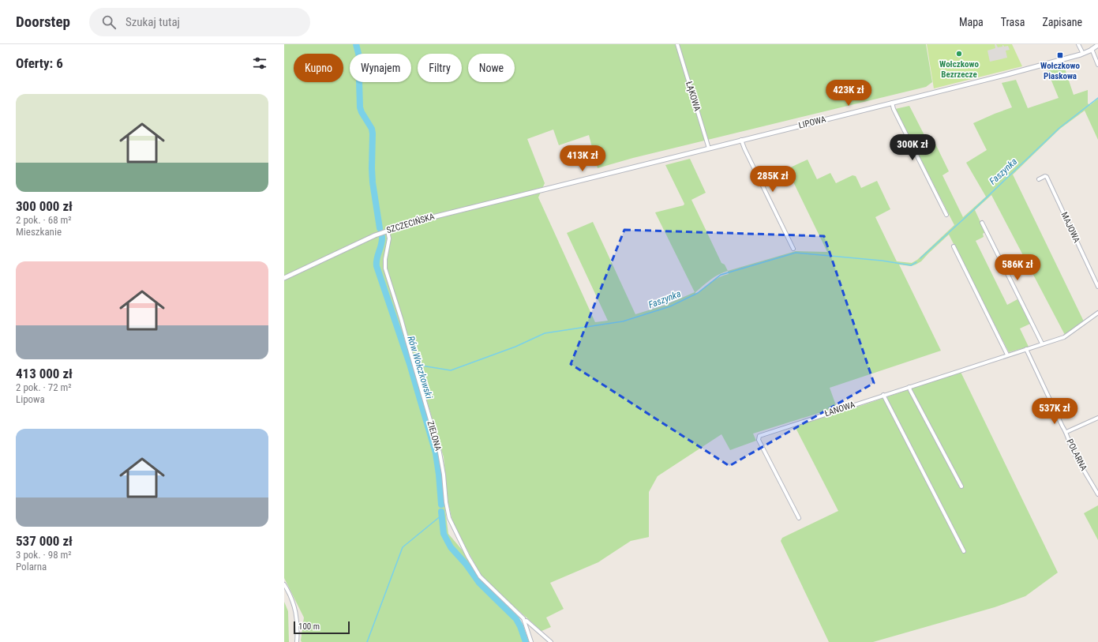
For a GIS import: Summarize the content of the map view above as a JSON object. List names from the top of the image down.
{
  "streets": {
    "street": [
      "ŁĄKOWA",
      "LIPOWA",
      "SZCZECIŃSKA",
      "MAJOWA",
      "ŁANOWA",
      "ZIELONA",
      "POLARNA"
    ]
  },
  "crossings": [
    ["ŁĄKOWA", "LIPOWA"],
    ["LIPOWA", "SZCZECIŃSKA"],
    ["SZCZECIŃSKA", "ZIELONA"],
    ["ŁANOWA", "POLARNA"]
  ],
  "water": ["Faszynka", "Rów Wołczkowski"],
  "places": {
    "other": ["Wołczkowo Bezrzecze"],
    "transit": ["Wołczkowo Piaskowa"]
  },
  "scale_bar": "100 m",
  "page": {
    "header": "Doorstep",
    "search": "Szukaj tutaj",
    "nav": ["Mapa", "Trasa", "Zapisane"],
    "heading": "Oferty: 6",
    "chip": [
      "Kupno",
      "Wynajem",
      "Filtry",
      "Nowe"
    ],
    "price": [
      "423K zł",
      "300K zł",
      "413K zł",
      "285K zł",
      "586K zł",
      "537K zł"
    ],
    "list": [
      {
        "name": "300 000 zł",
        "note": "2 pok. · 68 m² · Mieszkanie"
      },
      {
        "name": "413 000 zł",
        "note": "2 pok. · 72 m² · Lipowa"
      },
      {
        "name": "537 000 zł",
        "note": "3 pok. · 98 m² · Polarna"
      }
    ],
    "scale": "100 m"
  }
}
